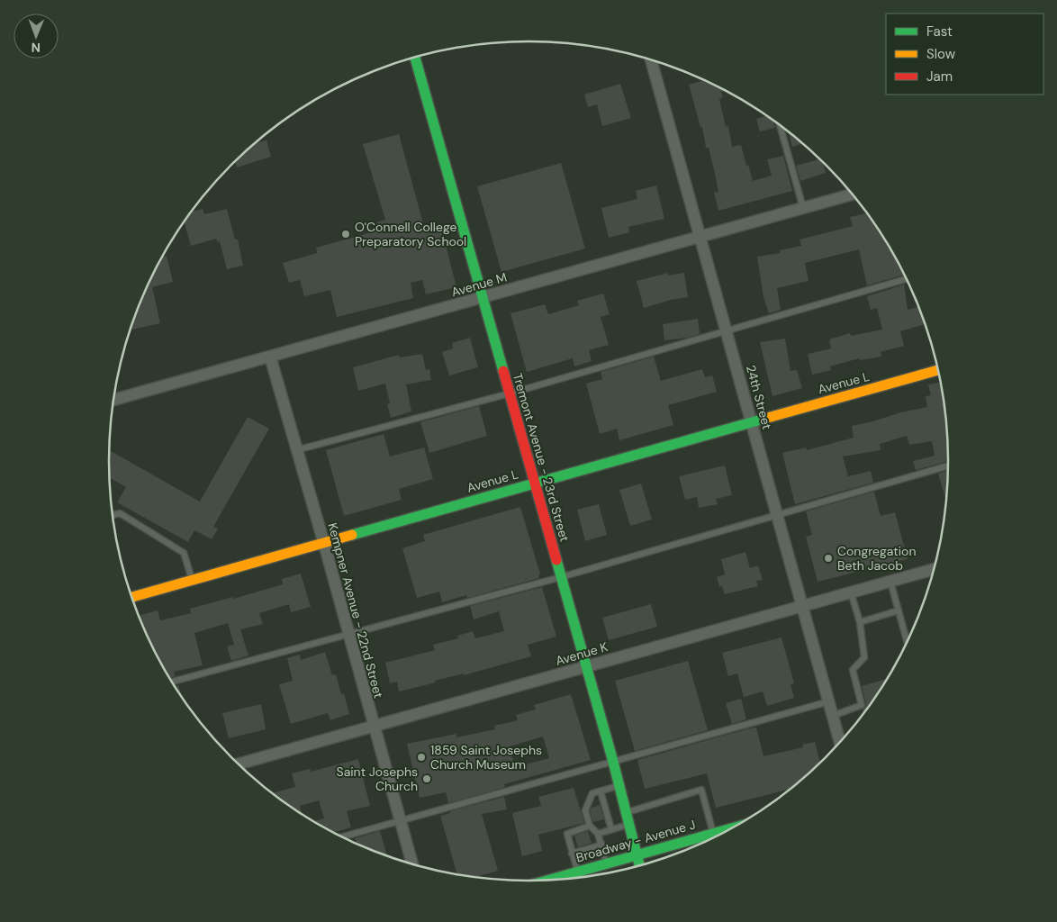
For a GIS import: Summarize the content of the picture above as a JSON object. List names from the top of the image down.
{
  "streets": {
    "street": [
      "Avenue M",
      "Avenue L",
      "24th Street",
      "Tremont Avenue - 23rd Street",
      "Kempner Avenue - 22nd Street",
      "Avenue K",
      "Broadway - Avenue J"
    ]
  },
  "crossings": [
    ["Avenue M", "24th Street"],
    ["Avenue M", "Tremont Avenue - 23rd Street"],
    ["Avenue M", "Kempner Avenue - 22nd Street"],
    ["Avenue L", "24th Street"],
    ["Avenue L", "Tremont Avenue - 23rd Street"],
    ["Avenue L", "Kempner Avenue - 22nd Street"],
    ["24th Street", "Avenue K"],
    ["Tremont Avenue - 23rd Street", "Avenue K"],
    ["Tremont Avenue - 23rd Street", "Broadway - Avenue J"],
    ["Kempner Avenue - 22nd Street", "Avenue K"]
  ],
  "places": [
    "O'Connell College Preparatory School",
    "Congregation Beth Jacob",
    "1859 Saint Josephs Church Museum",
    "Saint Josephs Church"
  ],
  "legend": ["Fast", "Slow", "Jam"],
  "north": "bottom"
}
